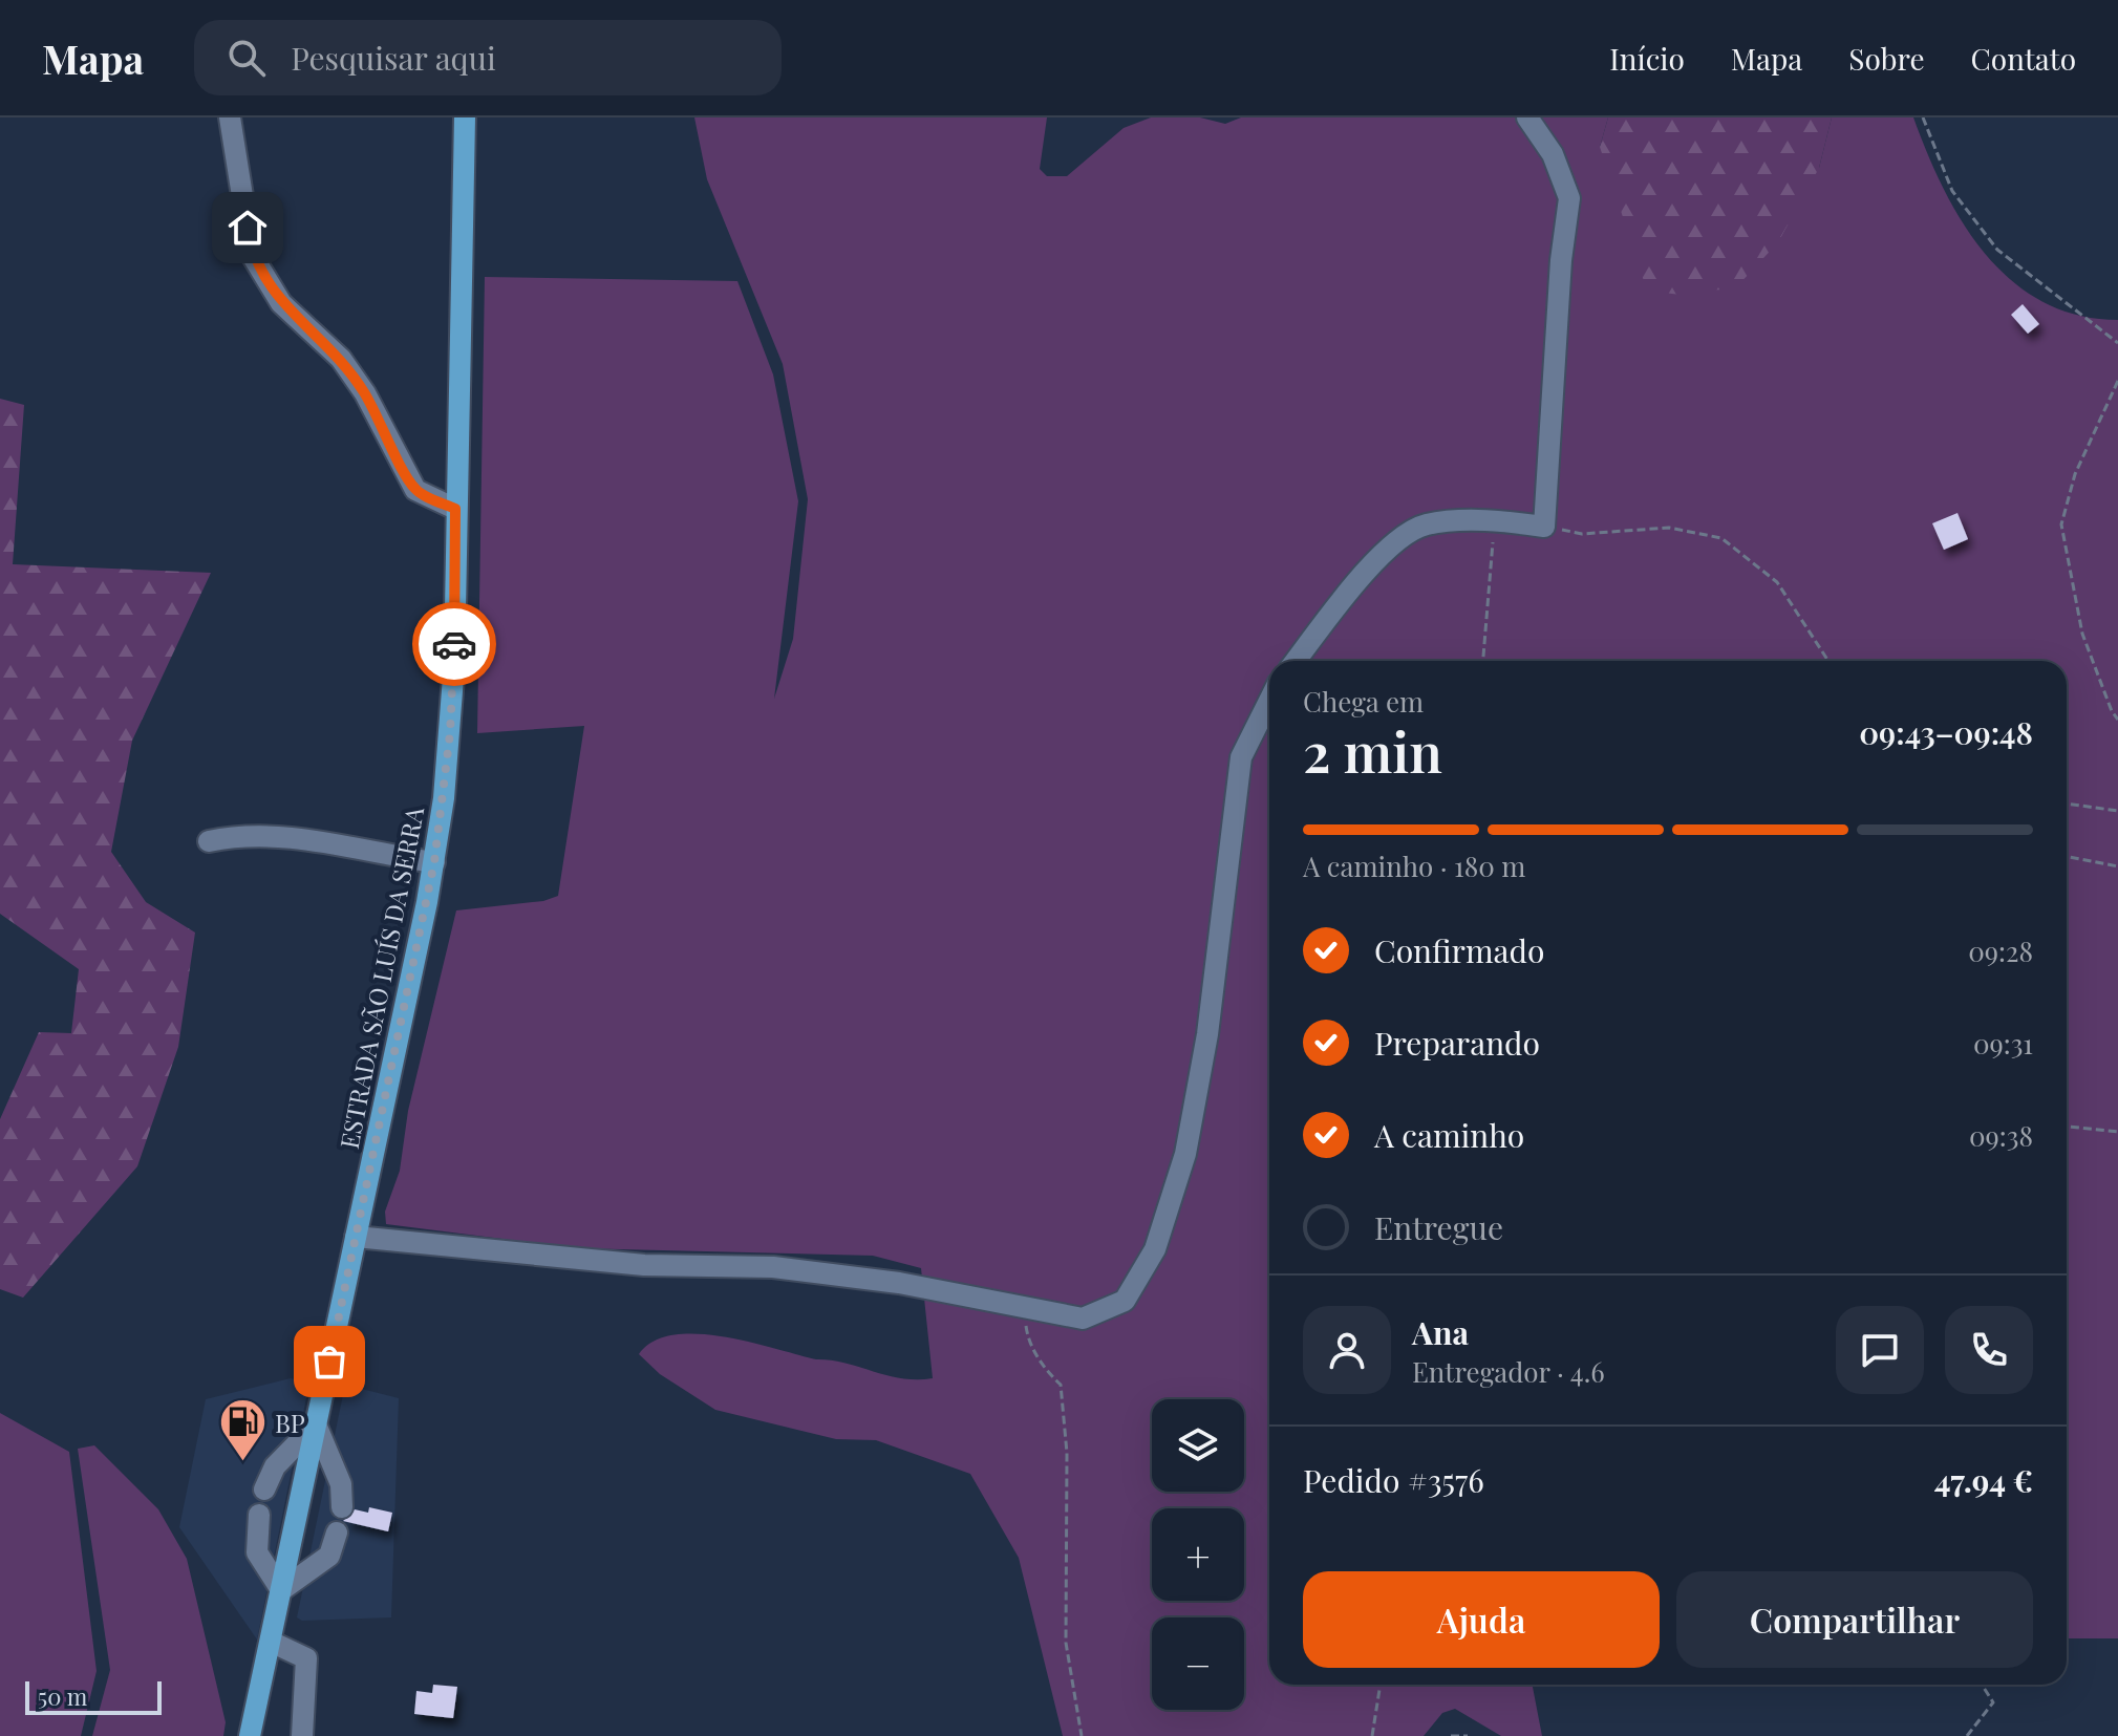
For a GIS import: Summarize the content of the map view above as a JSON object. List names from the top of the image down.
{
  "streets": {
    "main road": ["ESTRADA SÃO LUÍS DA SERRA"]
  },
  "places": {
    "fuel station": ["BP"]
  },
  "scale_bar": "50 m",
  "page": {
    "header": "Mapa",
    "search": "Pesquisar aqui",
    "nav": [
      "Início",
      "Mapa",
      "Sobre",
      "Contato"
    ],
    "heading": ["2 min", "Chega em", "09:43–09:48"],
    "panel": [
      "Ana",
      "Entregador · 4.6",
      "Pedido #3576",
      "47.94 €"
    ],
    "bar": "A caminho · 180 m",
    "list": [
      ["Confirmado", "09:28"],
      ["Preparando", "09:31"],
      ["A caminho", "09:38"],
      "Entregue"
    ],
    "map_buttons": ["+", "−"],
    "buttons": ["Ajuda", "Compartilhar"],
    "scale": "50 m"
  }
}
